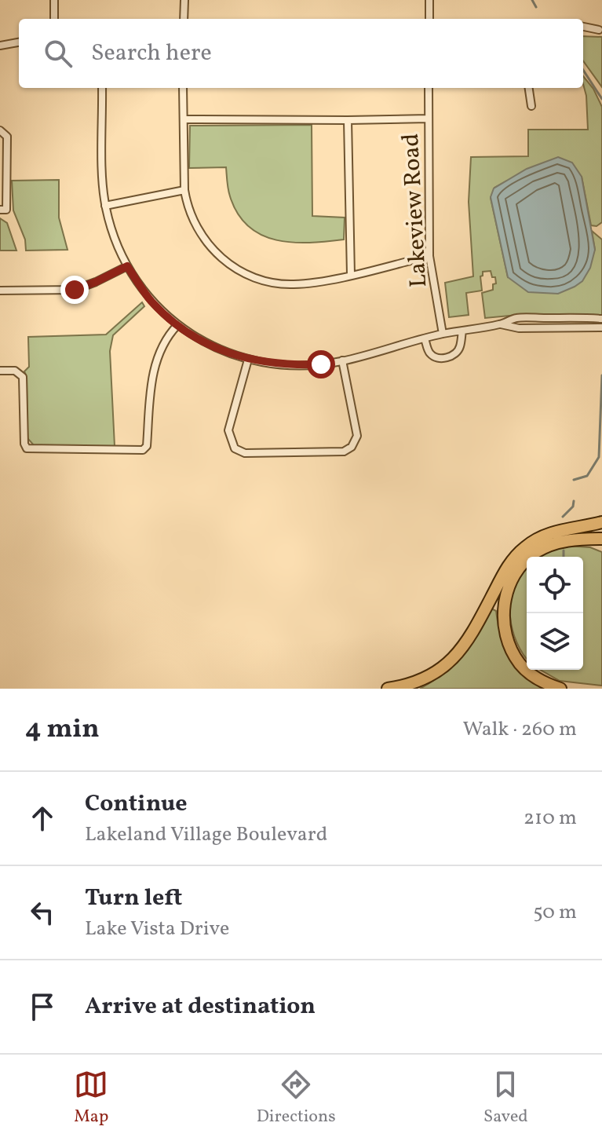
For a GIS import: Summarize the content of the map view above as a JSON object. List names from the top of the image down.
{
  "streets": {
    "street": ["Lakeview Road"]
  },
  "page": {
    "search": "Search here",
    "heading": ["4 min", "Walk · 260 m"],
    "list": [
      ["Continue", "Lakeland Village Boulevard", "210 m"],
      ["Turn left", "Lake Vista Drive", "50 m"],
      "Arrive at destination"
    ],
    "nav": ["Map", "Directions", "Saved"]
  }
}
